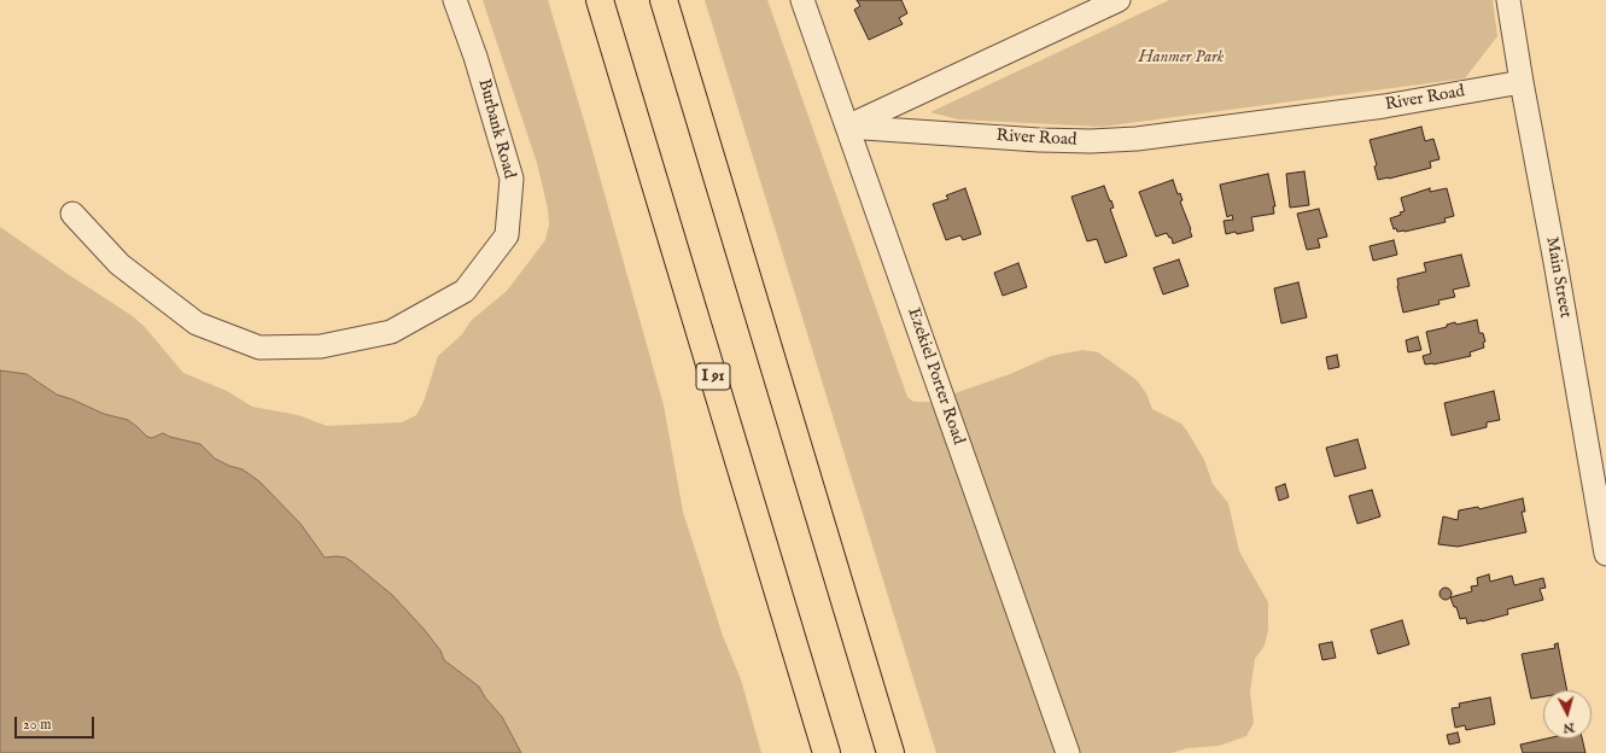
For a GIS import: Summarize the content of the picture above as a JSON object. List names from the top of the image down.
{
  "streets": {
    "highway": ["I 91"],
    "street": [
      "River Road",
      "Burbank Road",
      "Main Street",
      "Ezekiel Porter Road"
    ]
  },
  "crossings": [
    ["River Road", "Main Street"],
    ["River Road", "Ezekiel Porter Road"]
  ],
  "parks": ["Hanmer Park"],
  "scale_bar": "20 m",
  "north": "bottom"
}
